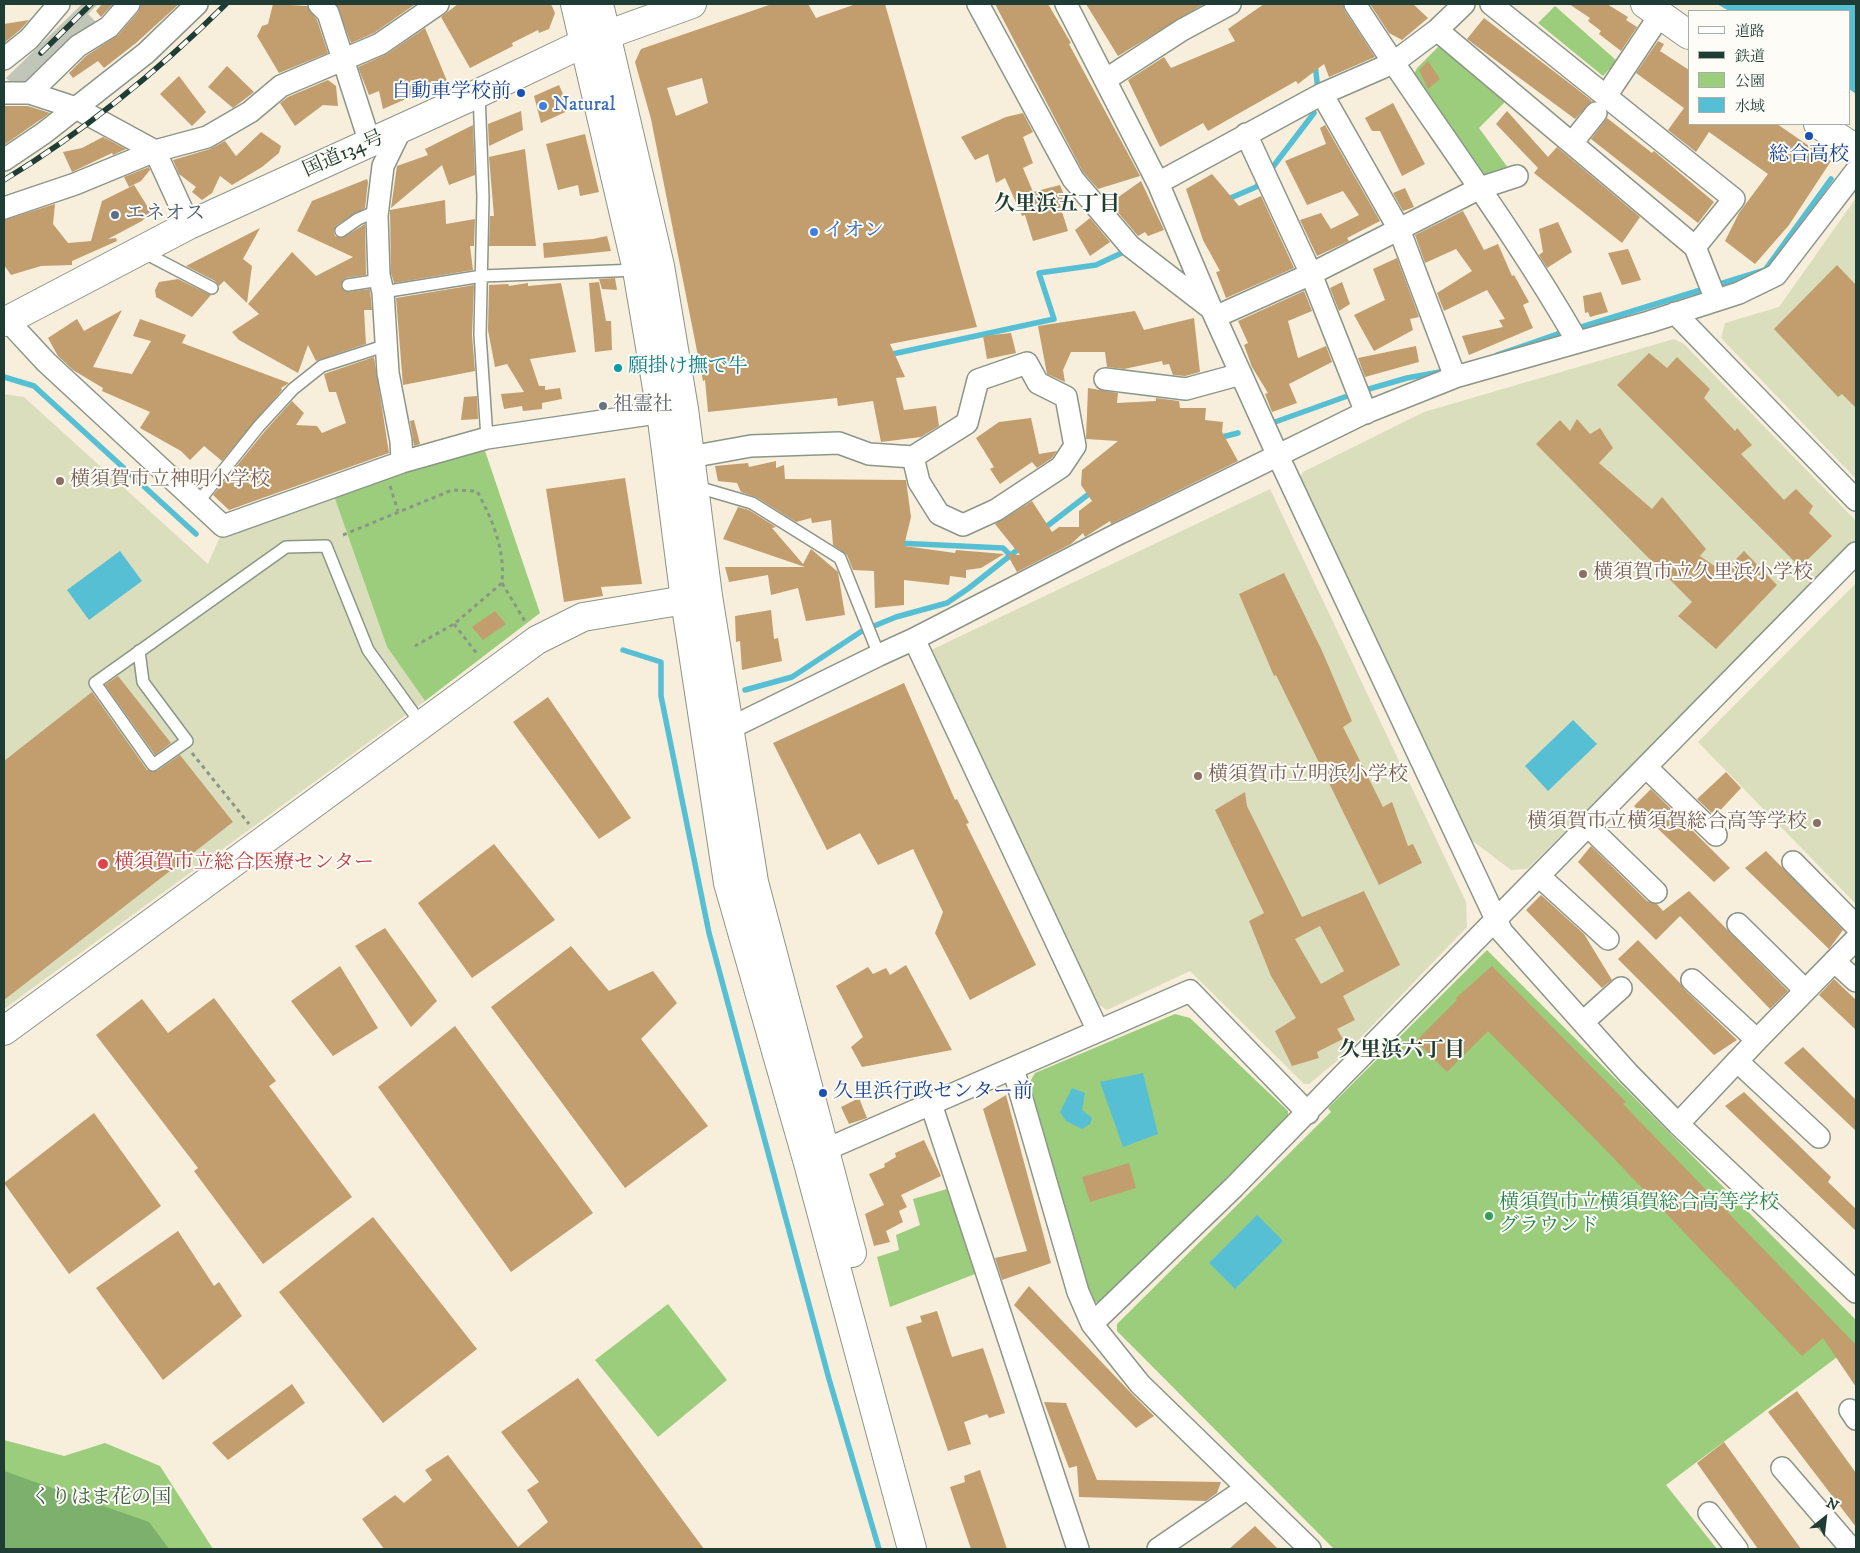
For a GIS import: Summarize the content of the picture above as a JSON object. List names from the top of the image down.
{
  "streets": {
    "main road": ["国道134号"]
  },
  "districts": ["久里浜五丁目", "久里浜六丁目"],
  "parks": ["くりはま花の国"],
  "places": [
    "自動車学校前",
    "Natural",
    "総合高校",
    "エネオス",
    "イオン",
    "願掛け撫で牛",
    "祖霊社",
    "横須賀市立神明小学校",
    "横須賀市立久里浜小学校",
    "横須賀市立明浜小学校",
    "横須賀市立横須賀総合高等学校",
    "横須賀市立総合医療センター",
    "久里浜行政センター前",
    "横須賀市立横須賀総合高等学校 グラウンド"
  ],
  "legend": [
    "道路",
    "鉄道",
    "公園",
    "水域"
  ],
  "north": "top right"
}
